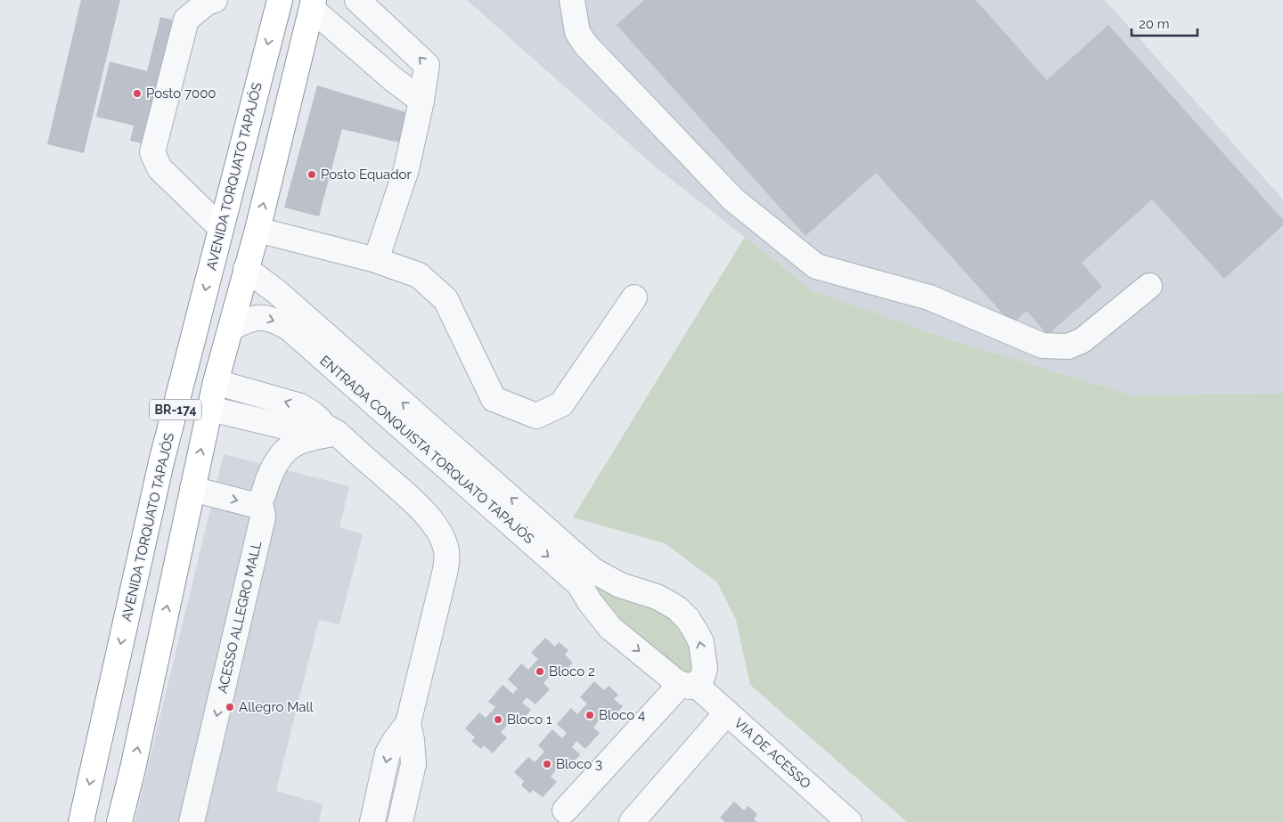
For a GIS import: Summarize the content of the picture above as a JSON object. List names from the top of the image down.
{
  "streets": {
    "highway": ["AVENIDA TORQUATO TAPAJÓS", "BR-174"],
    "street": ["ENTRADA CONQUISTA TORQUATO TAPAJÓS", "ACESSO ALLEGRO MALL", "VIA DE ACESSO"]
  },
  "crossings": [
    ["BR-174", "ENTRADA CONQUISTA TORQUATO TAPAJÓS"],
    ["ENTRADA CONQUISTA TORQUATO TAPAJÓS", "VIA DE ACESSO"]
  ],
  "places": [
    "Posto 7000",
    "Posto Equador",
    "Bloco 2",
    "Allegro Mall",
    "Bloco 4",
    "Bloco 1",
    "Bloco 3"
  ],
  "scale_bar": "20 m"
}
